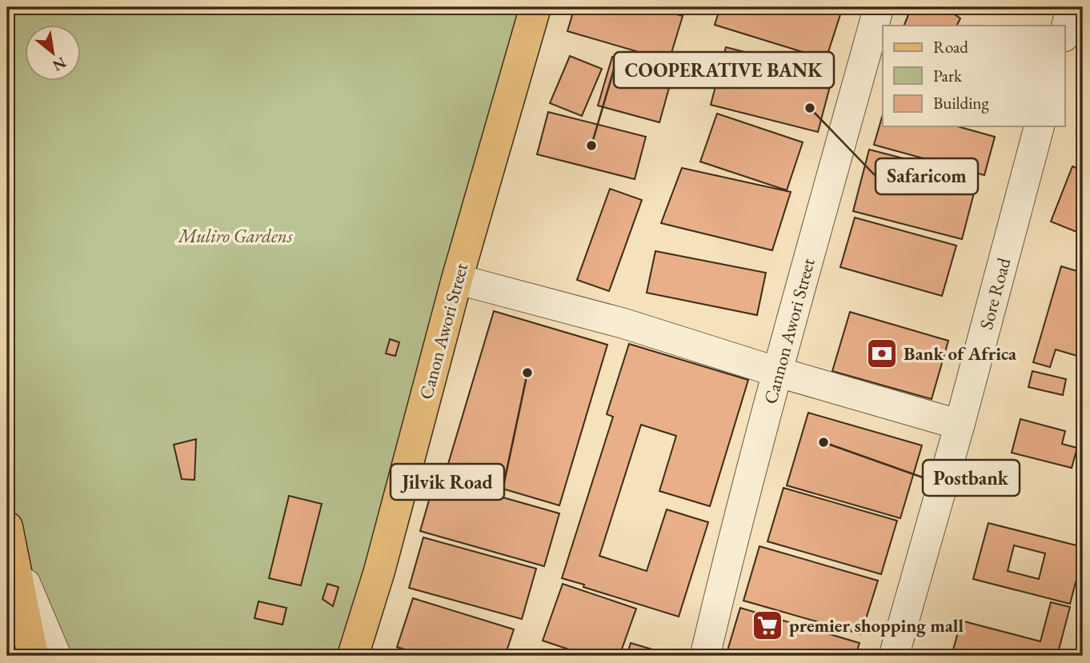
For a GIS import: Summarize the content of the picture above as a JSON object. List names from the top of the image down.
{
  "streets": {
    "main road": ["Canon Awori Street"],
    "street": ["Sore Road", "Cannon Awori Street"]
  },
  "parks": ["Muliro Gardens"],
  "places": {
    "other": [
      "Safaricom",
      "COOPERATIVE BANK",
      "Jilvik Road",
      "Postbank"
    ],
    "bank": ["Bank of Africa"],
    "supermarket": ["premier shopping mall"]
  },
  "legend": ["Road", "Park", "Building"],
  "north": "bottom right"
}
